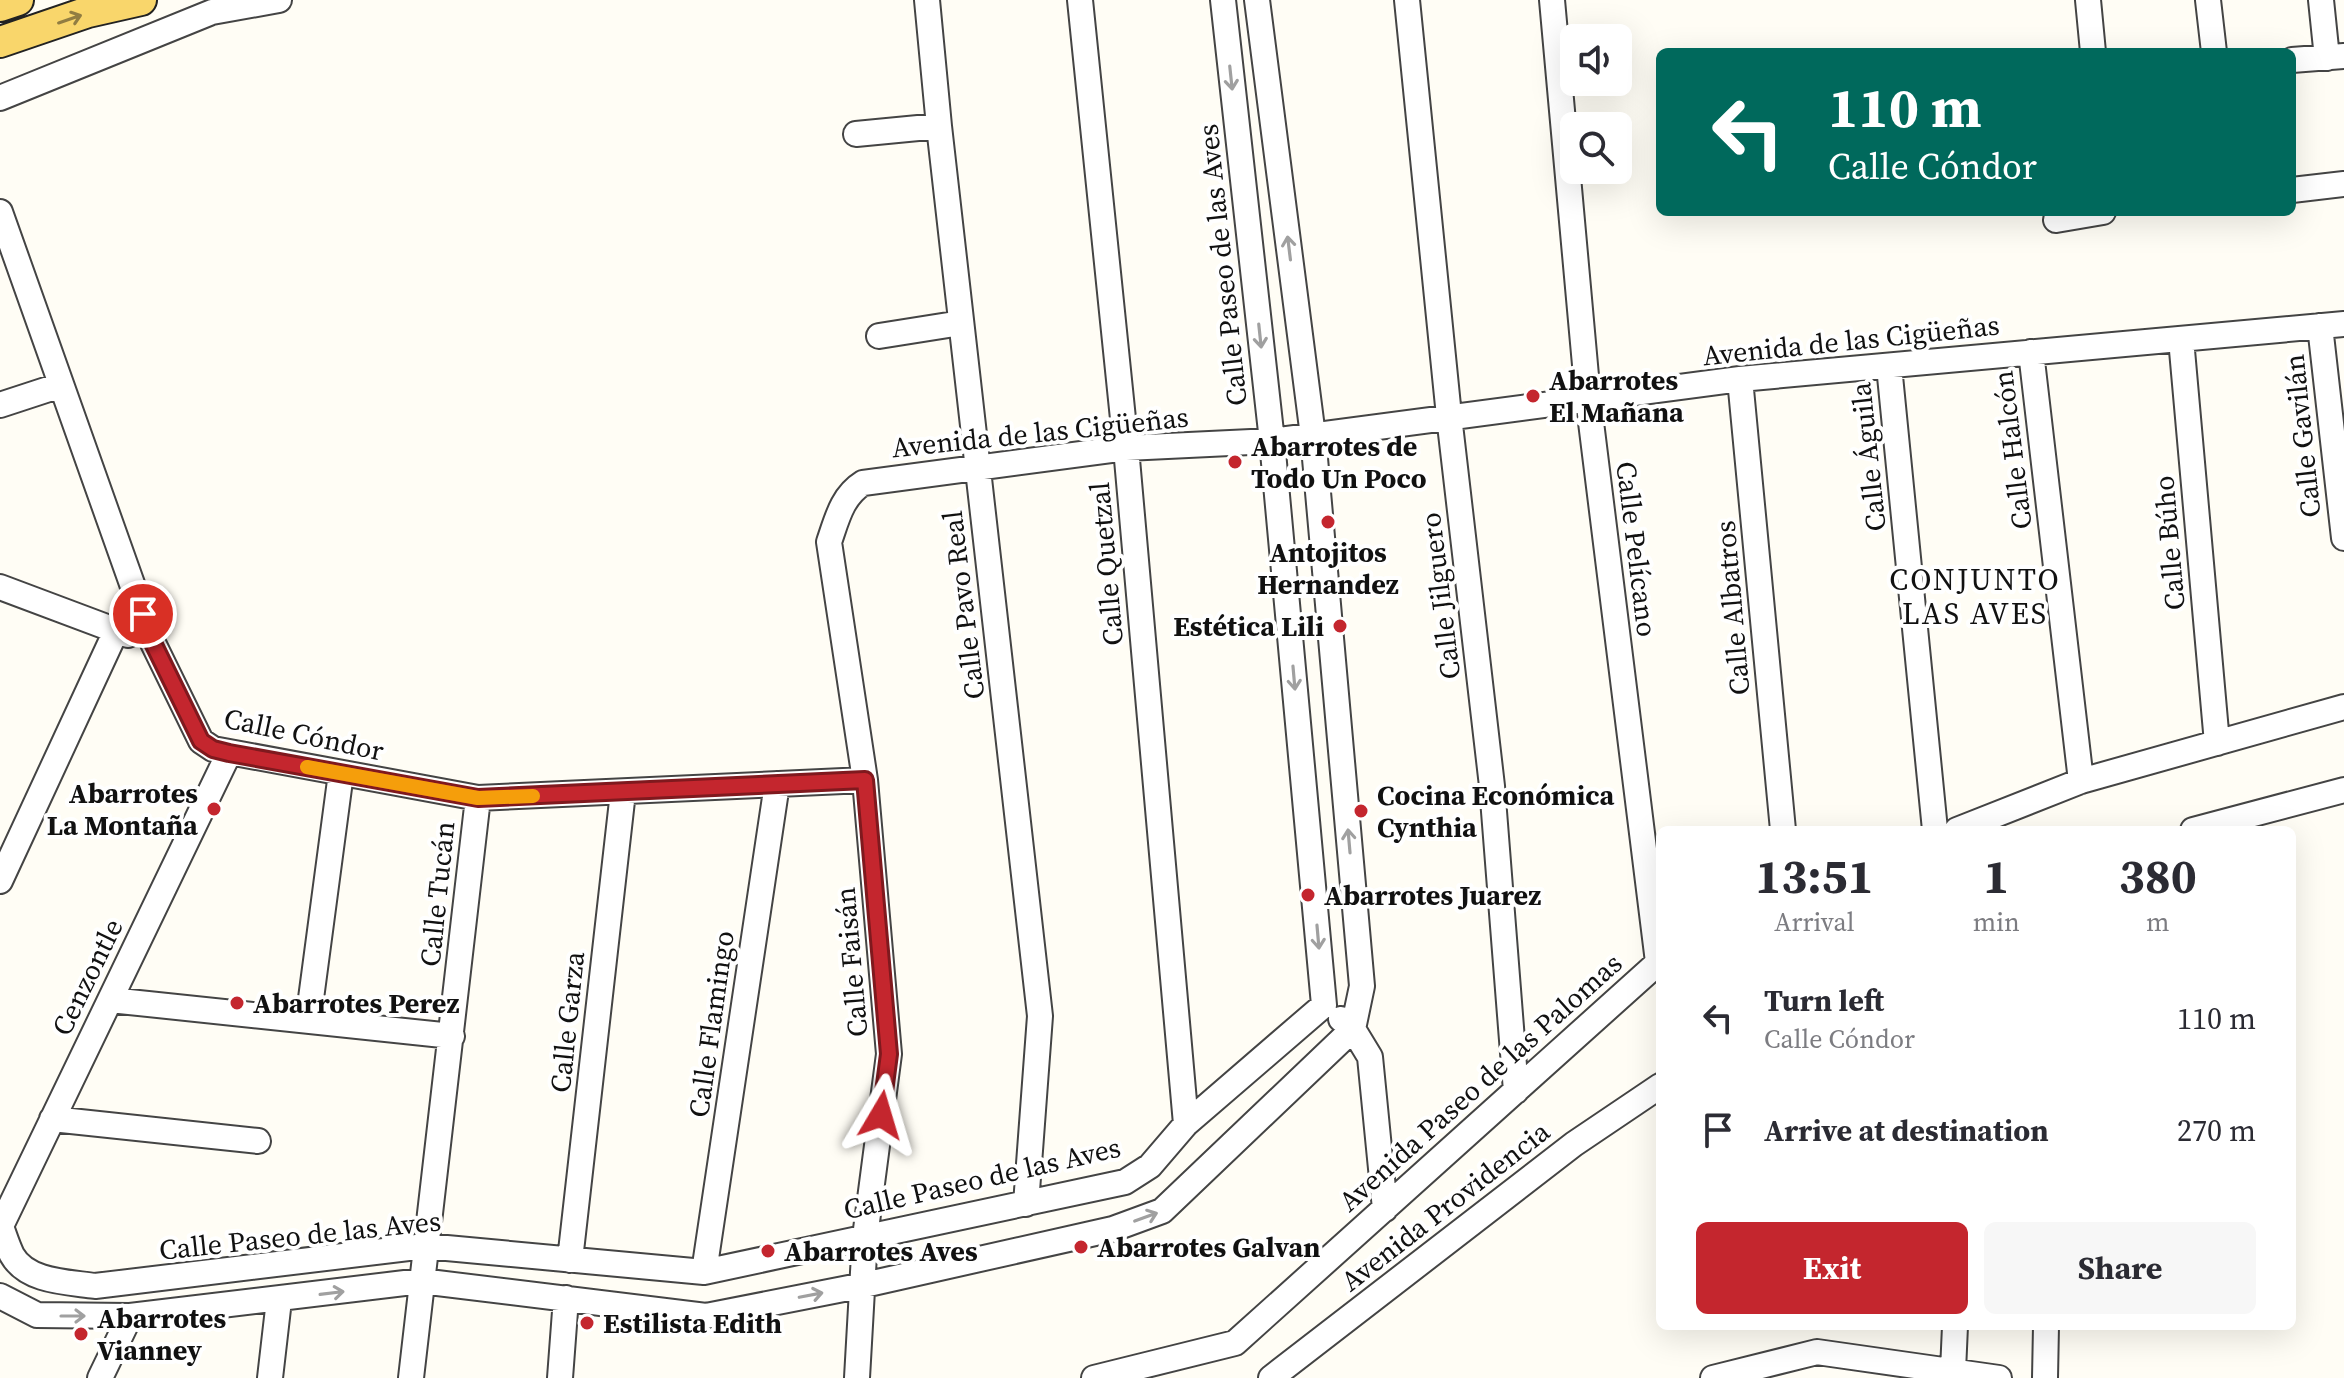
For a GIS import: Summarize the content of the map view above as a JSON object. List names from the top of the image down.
{
  "streets": {
    "street": [
      "Calle Paseo de las Aves",
      "Avenida de las Cigüeñas",
      "Calle Gavilán",
      "Calle Halcón",
      "Calle Águila",
      "Calle Búho",
      "Calle Pelícano",
      "Calle Quetzal",
      "Calle Jilguero",
      "Calle Pavo Real",
      "Calle Albatros",
      "Calle Cóndor",
      "Calle Tucán",
      "Calle Faisán",
      "Cenzontle",
      "Calle Garza",
      "Calle Flamingo",
      "Avenida Paseo de las Palomas",
      "Avenida Providencia"
    ]
  },
  "crossings": [
    ["Calle Paseo de las Aves", "Avenida de las Cigüeñas"],
    ["Calle Paseo de las Aves", "Calle Quetzal"],
    ["Calle Paseo de las Aves", "Calle Pavo Real"],
    ["Calle Paseo de las Aves", "Calle Tucán"],
    ["Calle Paseo de las Aves", "Calle Faisán"],
    ["Calle Paseo de las Aves", "Cenzontle"],
    ["Calle Paseo de las Aves", "Calle Garza"],
    ["Calle Paseo de las Aves", "Calle Flamingo"],
    ["Avenida de las Cigüeñas", "Calle Gavilán"],
    ["Avenida de las Cigüeñas", "Calle Halcón"],
    ["Avenida de las Cigüeñas", "Calle Águila"],
    ["Avenida de las Cigüeñas", "Calle Búho"],
    ["Avenida de las Cigüeñas", "Calle Pelícano"],
    ["Avenida de las Cigüeñas", "Calle Quetzal"],
    ["Avenida de las Cigüeñas", "Calle Jilguero"],
    ["Avenida de las Cigüeñas", "Calle Pavo Real"],
    ["Avenida de las Cigüeñas", "Calle Albatros"],
    ["Avenida de las Cigüeñas", "Calle Faisán"],
    ["Calle Jilguero", "Avenida Paseo de las Palomas"],
    ["Calle Cóndor", "Calle Tucán"],
    ["Calle Cóndor", "Calle Faisán"],
    ["Calle Cóndor", "Cenzontle"],
    ["Calle Cóndor", "Calle Garza"],
    ["Calle Cóndor", "Calle Flamingo"]
  ],
  "districts": ["CONJUNTO LAS AVES"],
  "places": [
    "Abarrotes El Mañana",
    "Abarrotes de Todo Un Poco",
    "Antojitos Hernandez",
    "Estética Lili",
    "Abarrotes La Montaña",
    "Cocina Económica Cynthia",
    "Abarrotes Juarez",
    "Abarrotes Perez",
    "Abarrotes Galvan",
    "Abarrotes Aves",
    "Estilista Edith",
    "Abarrotes Vianney"
  ],
  "page": {
    "turn": ["110 m", "Calle Cóndor"],
    "eta": [
      "13:51",
      "Arrival",
      "1",
      "min",
      "380",
      "m"
    ],
    "list": [
      {
        "name": "Turn left",
        "note": "Calle Cóndor",
        "value": "110 m"
      },
      {
        "name": "Arrive at destination",
        "value": "270 m"
      }
    ],
    "buttons": ["Exit", "Share"]
  }
}
